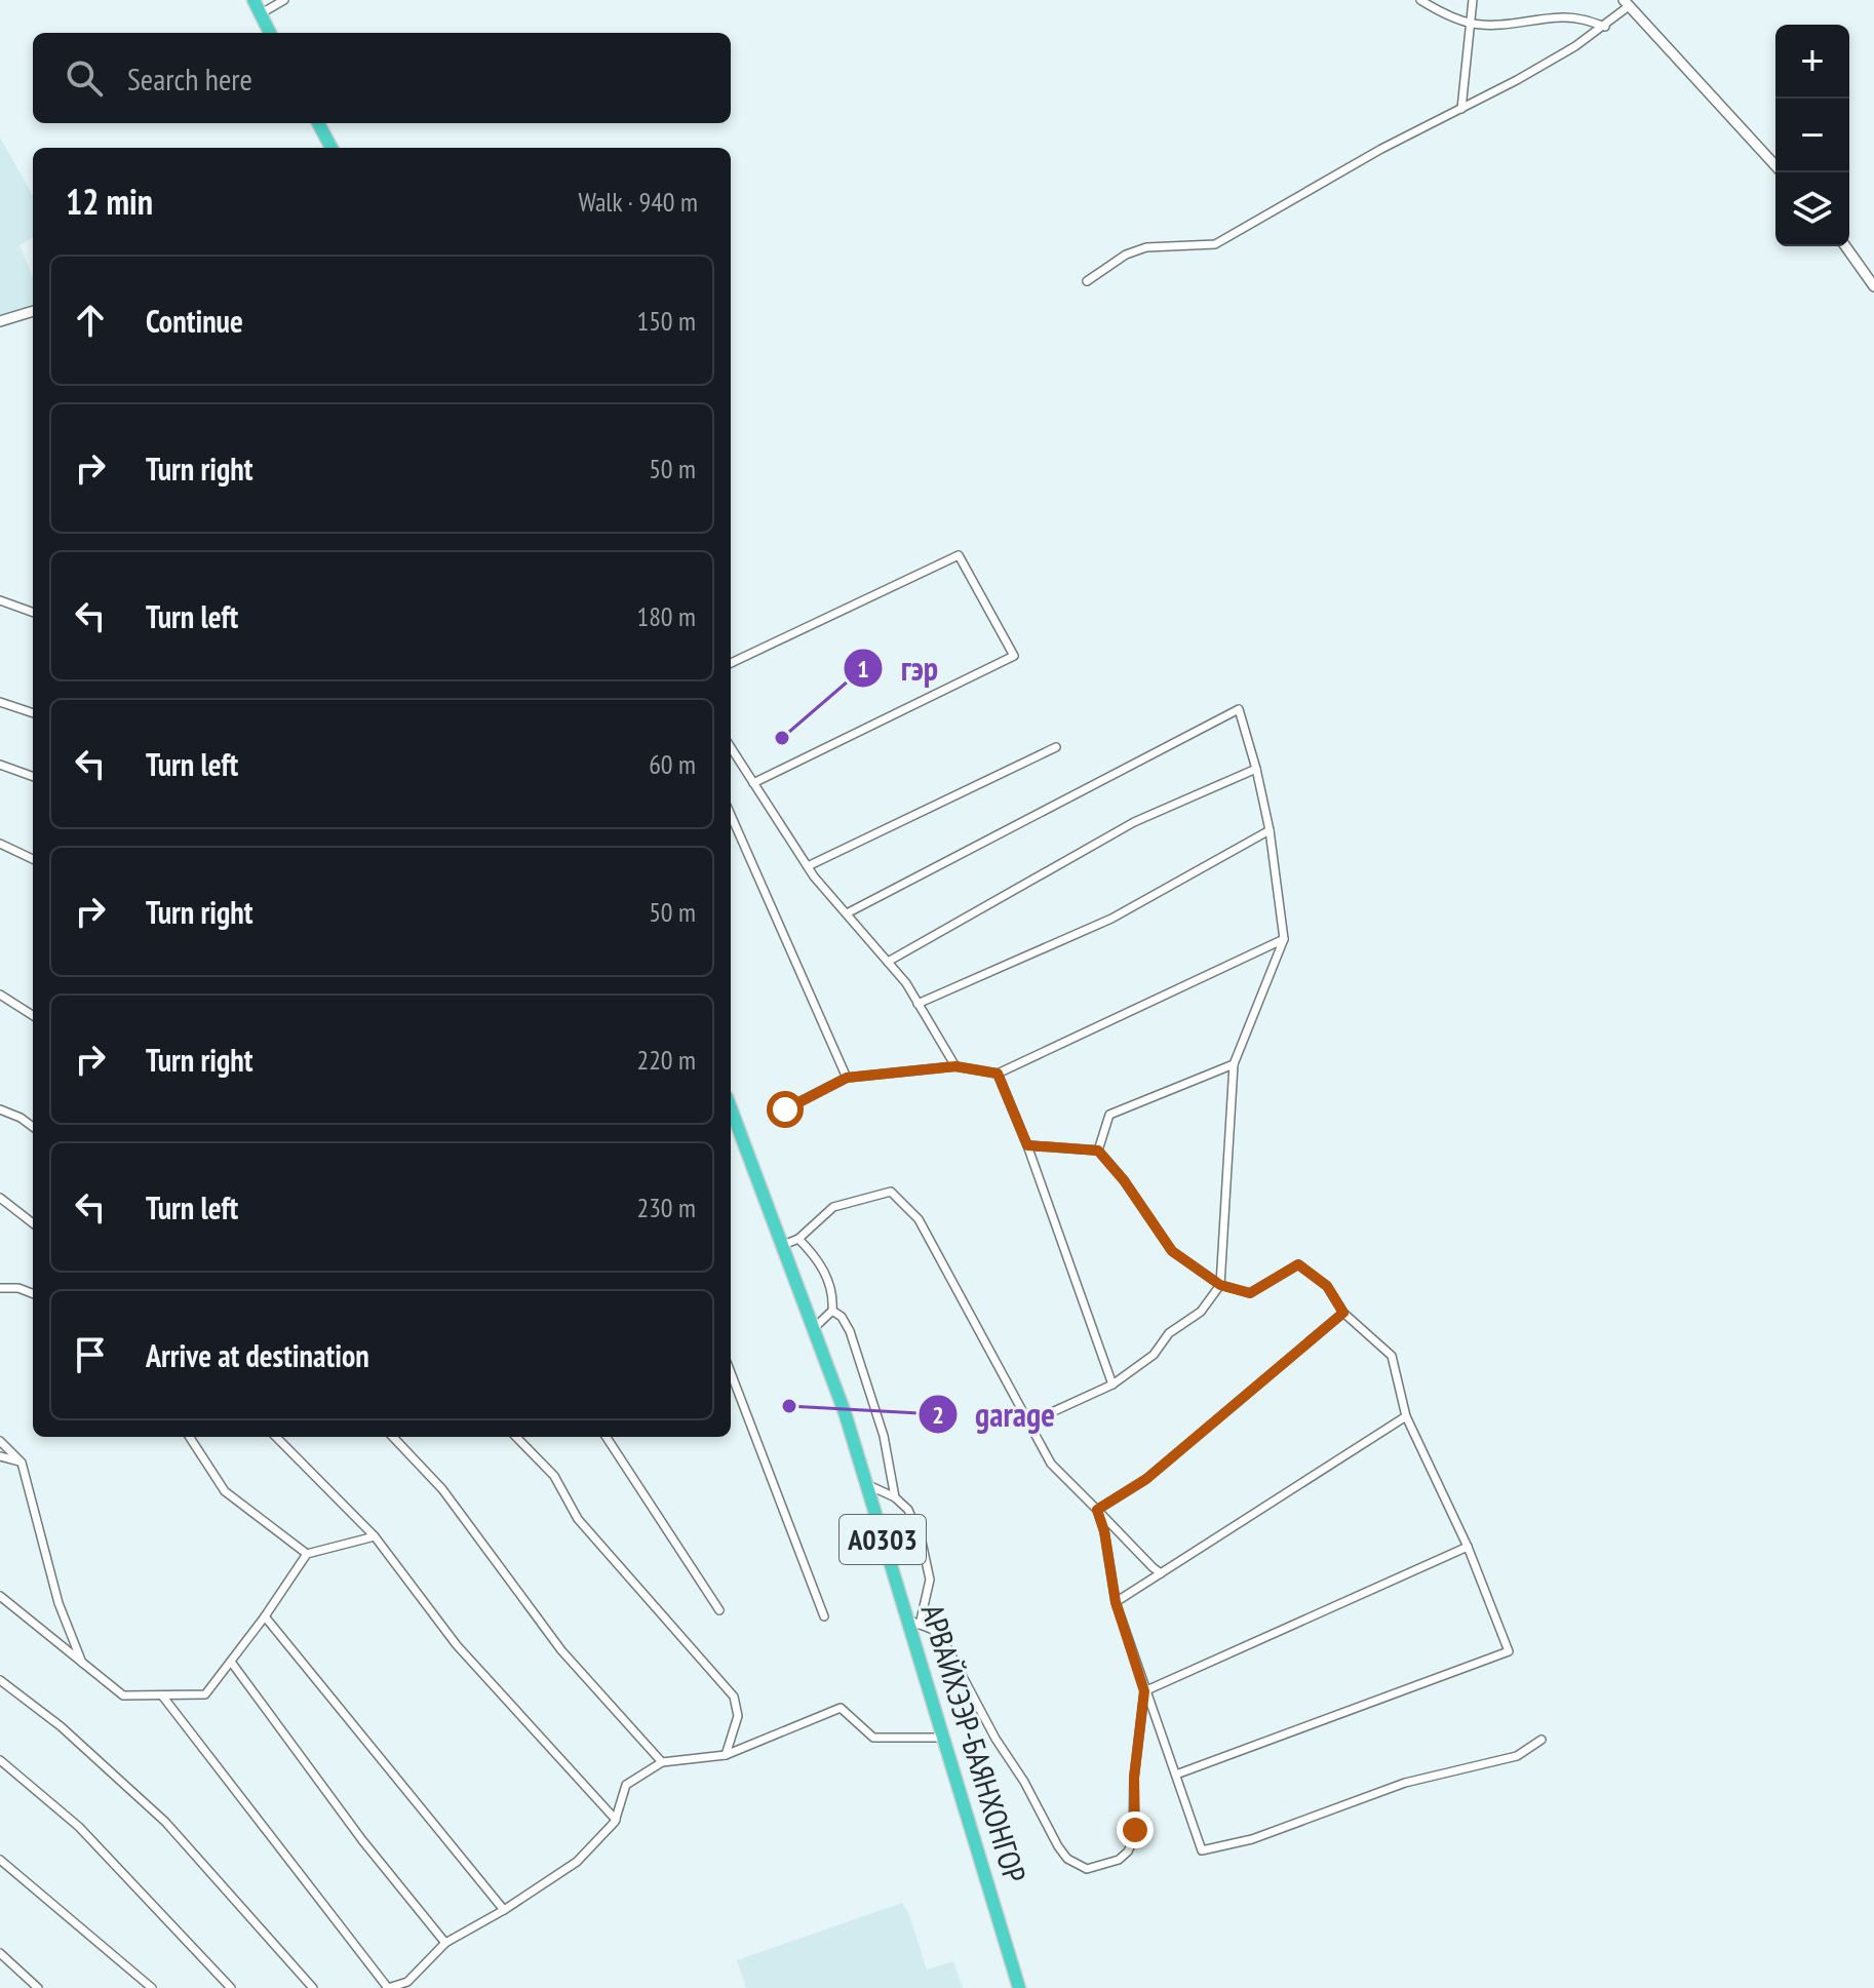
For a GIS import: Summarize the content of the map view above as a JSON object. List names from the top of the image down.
{
  "streets": {
    "highway": ["A0303", "АРВАЙХЭЭР-БАЯНХОНГОР"]
  },
  "places": ["гэр", "garage"],
  "page": {
    "map_buttons": ["+", "−"],
    "search": "Search here",
    "heading": ["12 min", "Walk · 940 m"],
    "list": [
      ["Continue", "150 m"],
      ["Turn right", "50 m"],
      ["Turn left", "180 m"],
      ["Turn left", "60 m"],
      ["Turn right", "50 m"],
      ["Turn right", "220 m"],
      ["Turn left", "230 m"],
      "Arrive at destination"
    ]
  }
}
